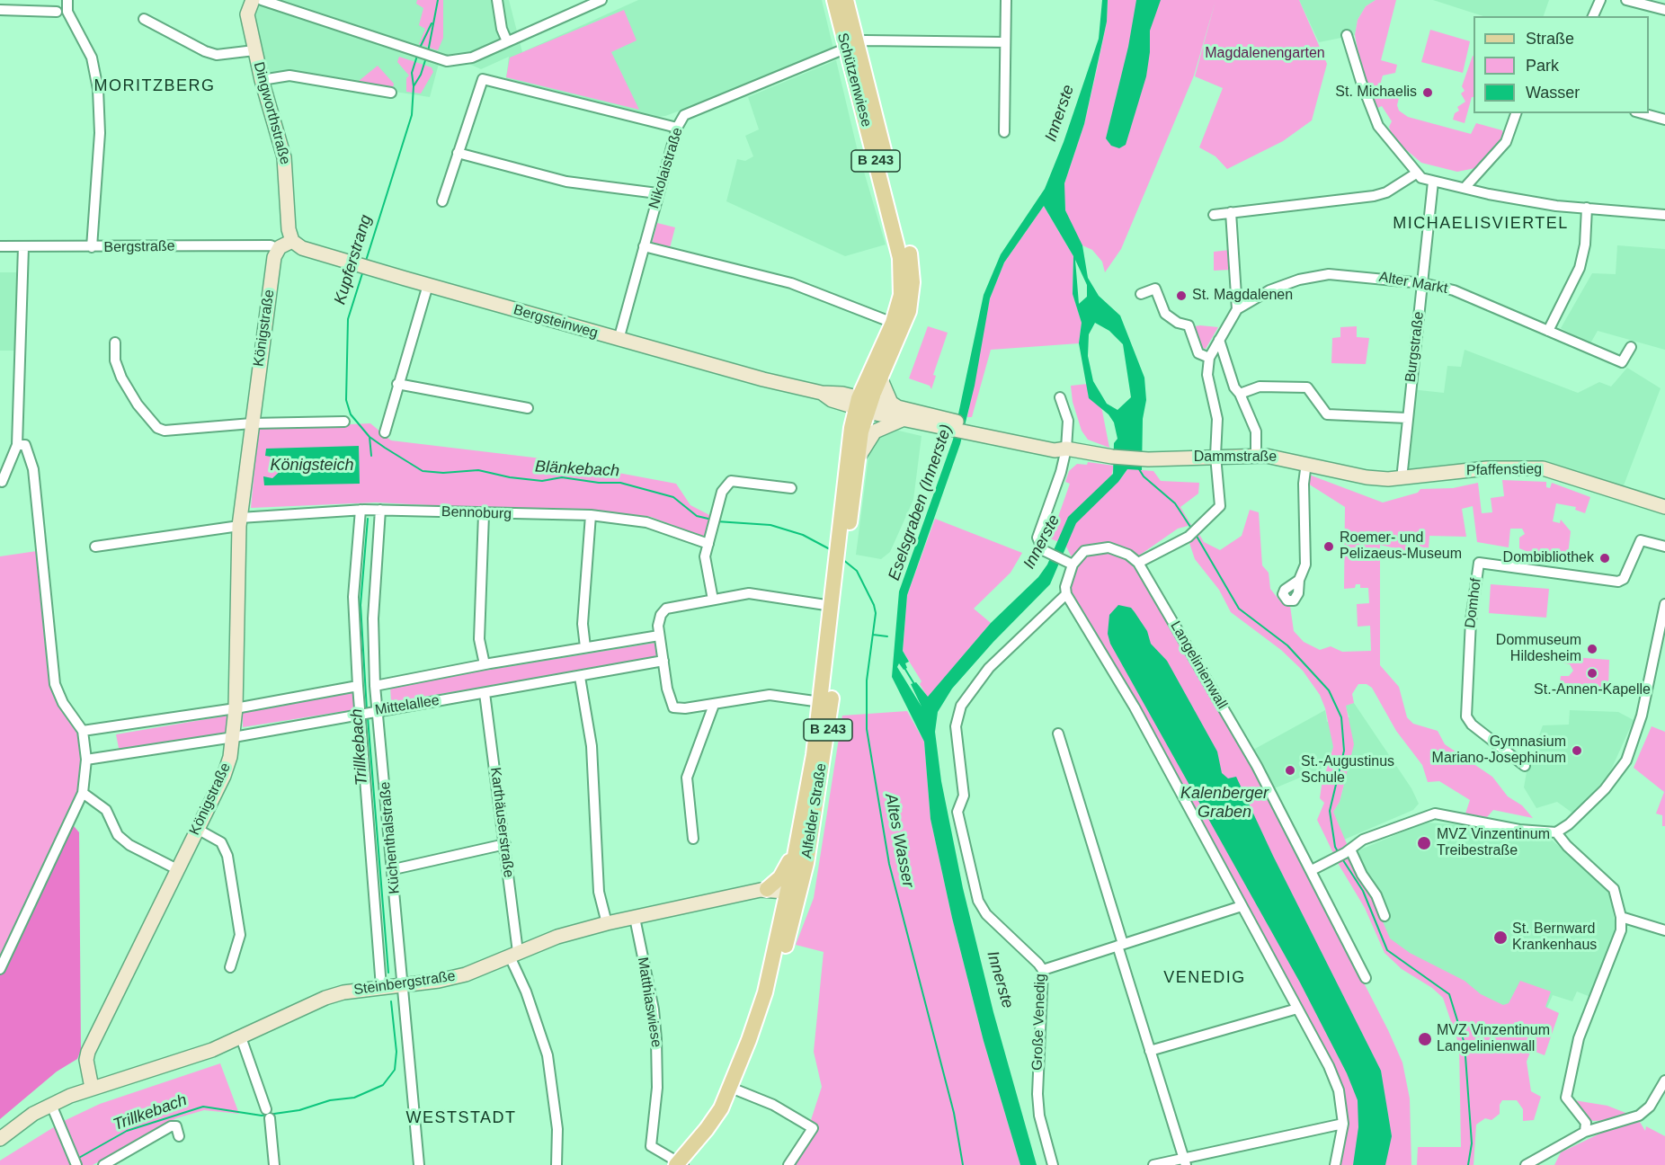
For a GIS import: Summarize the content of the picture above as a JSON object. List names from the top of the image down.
{
  "streets": {
    "main road": ["Schützenwiese", "B 243", "Alfelder Straße"],
    "street": [
      "Dingworthstraße",
      "Nikolaistraße",
      "Bergstraße",
      "Alter Markt",
      "Bergsteinweg",
      "Königstraße",
      "Burgstraße",
      "Dammstraße",
      "Pfaffenstieg",
      "Bennoburg",
      "Domhof",
      "Langelinienwall",
      "Mittelallee",
      "Karthäuserstraße",
      "Küchenthalstraße",
      "Steinbergstraße",
      "Matthiaswiese",
      "Große Venedig"
    ]
  },
  "crossings": [
    ["Schützenwiese", "Nikolaistraße"],
    ["Schützenwiese", "Bergsteinweg"],
    ["Schützenwiese", "Alfelder Straße"],
    ["Dingworthstraße", "Bergsteinweg"],
    ["B 243", "Alfelder Straße"],
    ["B 243", "Steinbergstraße"],
    ["Nikolaistraße", "Bergsteinweg"],
    ["Bergstraße", "Königstraße"],
    ["Alter Markt", "Burgstraße"],
    ["Bergsteinweg", "Alfelder Straße"],
    ["Königstraße", "Bennoburg"],
    ["Königstraße", "Mittelallee"],
    ["Königstraße", "Steinbergstraße"],
    ["Burgstraße", "Dammstraße"],
    ["Burgstraße", "Pfaffenstieg"],
    ["Dammstraße", "Pfaffenstieg"],
    ["Bennoburg", "Küchenthalstraße"],
    ["Mittelallee", "Karthäuserstraße"],
    ["Mittelallee", "Küchenthalstraße"],
    ["Alfelder Straße", "Steinbergstraße"],
    ["Alfelder Straße", "Matthiaswiese"],
    ["Karthäuserstraße", "Steinbergstraße"],
    ["Küchenthalstraße", "Steinbergstraße"],
    ["Steinbergstraße", "Matthiaswiese"]
  ],
  "districts": [
    "MORITZBERG",
    "MICHAELISVIERTEL",
    "VENEDIG",
    "WESTSTADT"
  ],
  "water": [
    "Innerste",
    "Kupferstrang",
    "Königsteich",
    "Blänkebach",
    "Eselsgraben (Innerste)",
    "Trillkebach",
    "Kalenberger Graben",
    "Altes Wasser"
  ],
  "parks": ["Magdalenengarten"],
  "places": [
    "St. Michaelis",
    "St. Magdalenen",
    "Roemer- und Pelizaeus-Museum",
    "Dombibliothek",
    "Dommuseum Hildesheim",
    "St.-Annen-Kapelle",
    "Gymnasium Mariano-Josephinum",
    "St.-Augustinus Schule",
    "MVZ Vinzentinum Treibestraße",
    "St. Bernward Krankenhaus",
    "MVZ Vinzentinum Langelinienwall"
  ],
  "legend": ["Straße", "Park", "Wasser"]
}
